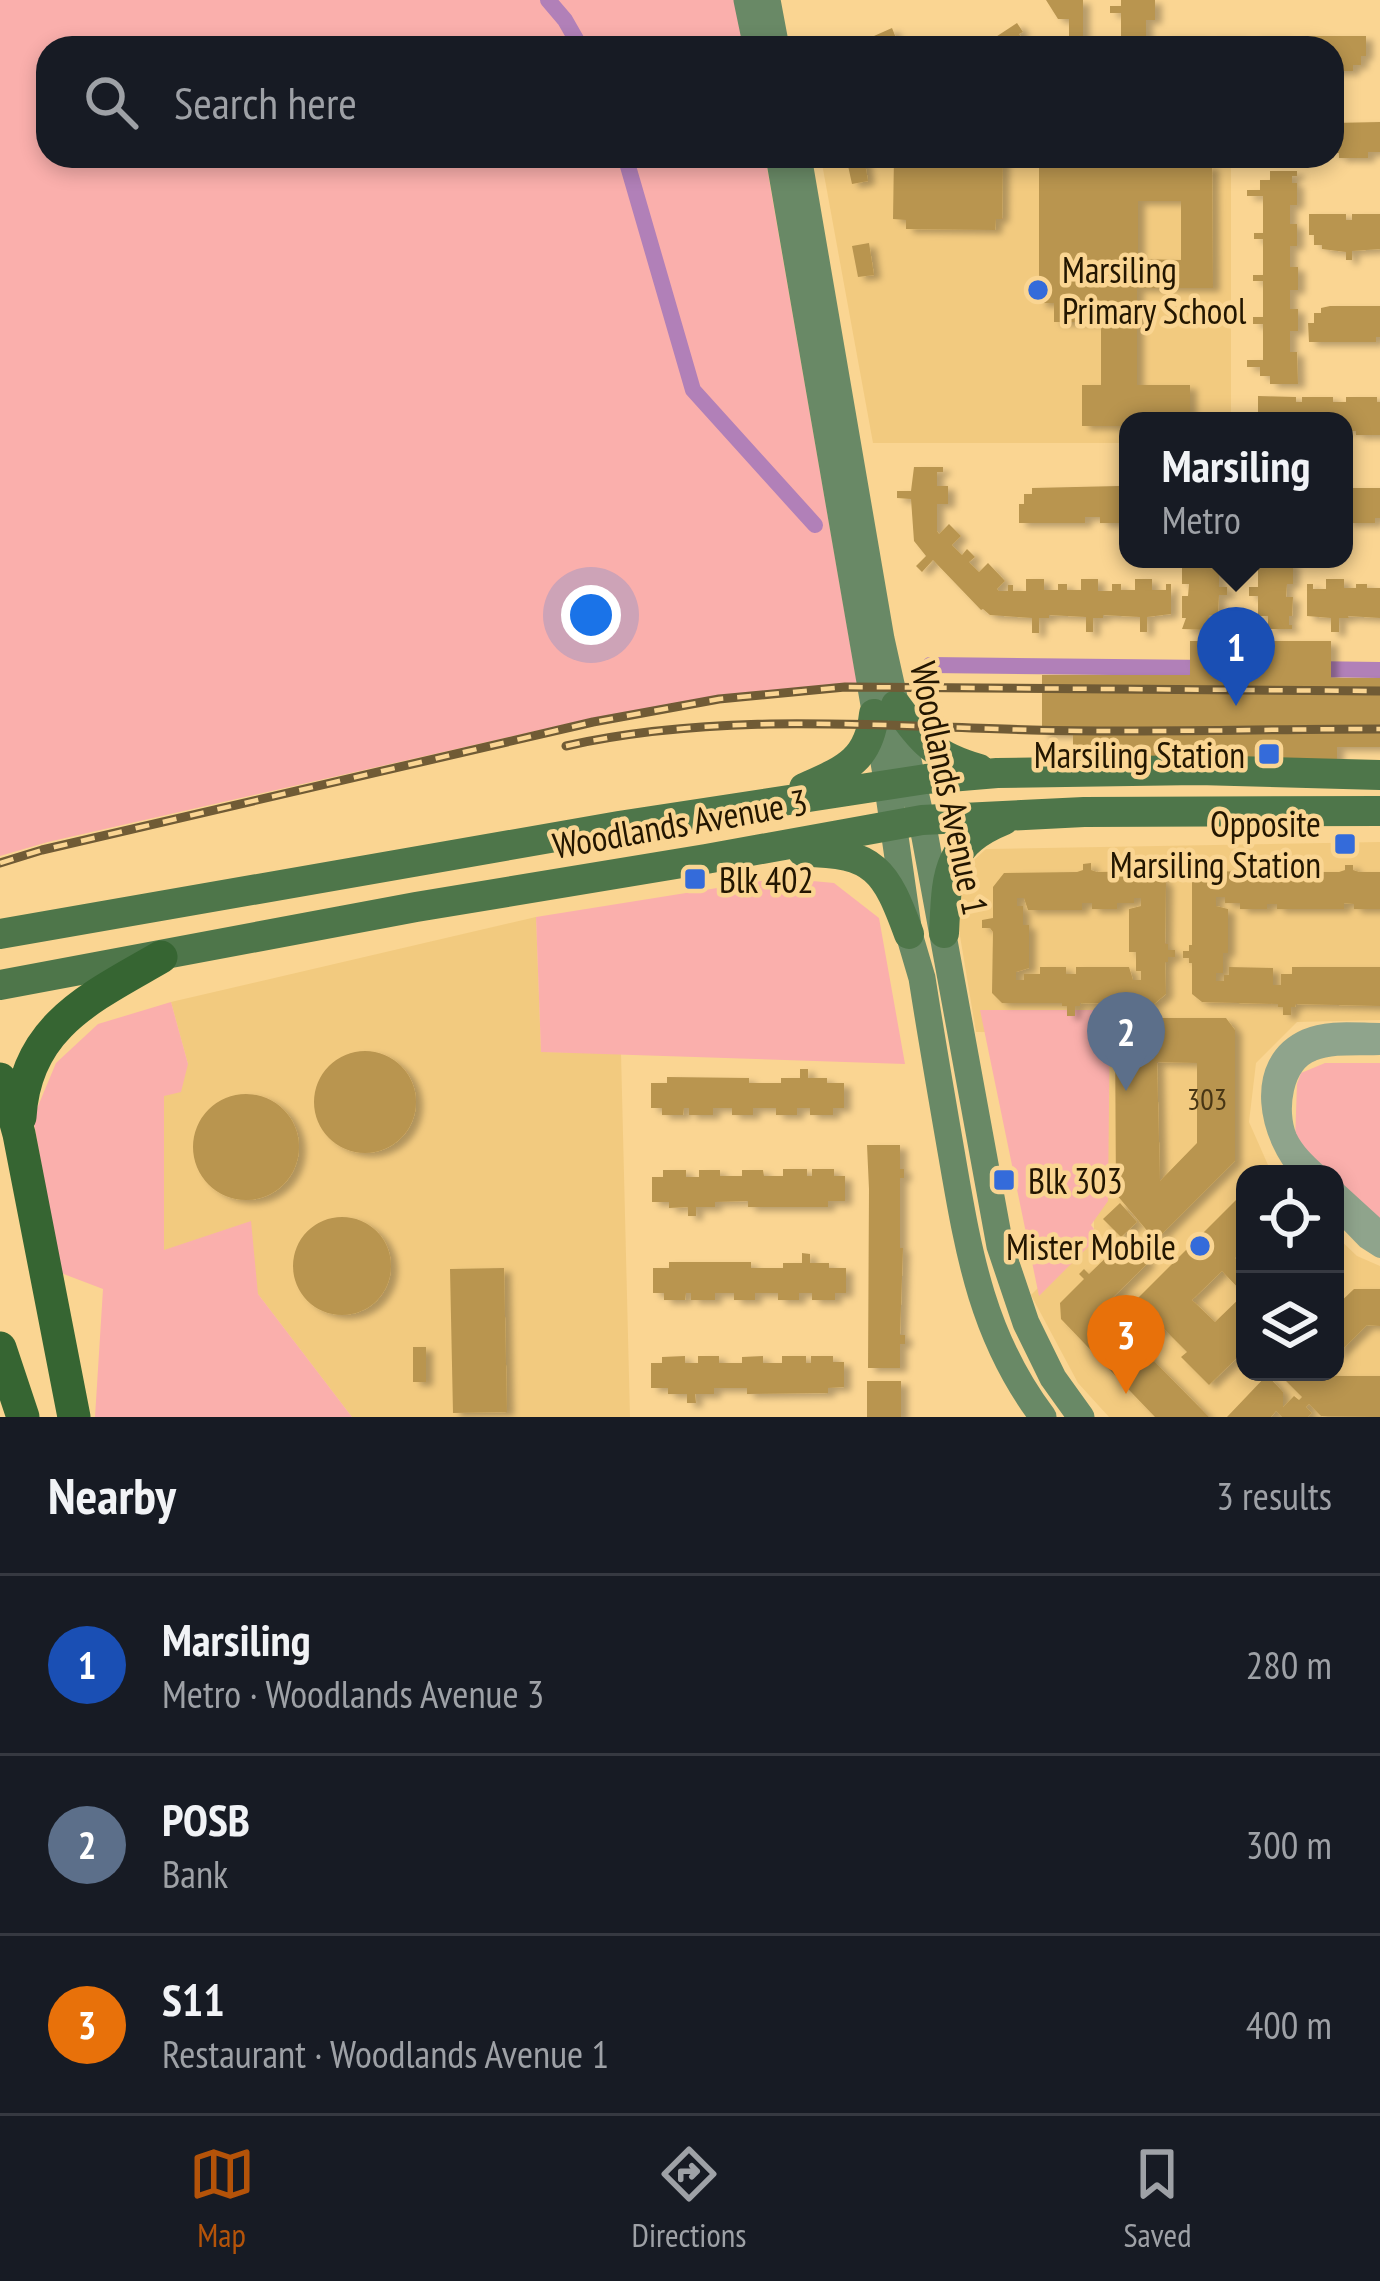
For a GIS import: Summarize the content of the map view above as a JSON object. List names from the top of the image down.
{
  "streets": {
    "main road": ["Woodlands Avenue 1", "Woodlands Avenue 3"]
  },
  "crossings": [
    ["Woodlands Avenue 1", "Woodlands Avenue 3"]
  ],
  "places": {
    "other": ["Marsiling Primary School", "Mister Mobile"],
    "transit": [
      "Marsiling Station",
      "Opposite Marsiling Station",
      "Blk 402",
      "Blk 303"
    ]
  },
  "house_numbers": ["303"],
  "page": {
    "search": "Search here",
    "popup": ["Marsiling", "Metro"],
    "pins": ["1", "2", "3"],
    "heading": ["Nearby", "3 results"],
    "list": [
      {
        "mark": "1",
        "name": "Marsiling",
        "note": "Metro · Woodlands Avenue 3",
        "value": "280 m"
      },
      {
        "mark": "2",
        "name": "POSB",
        "note": "Bank",
        "value": "300 m"
      },
      {
        "mark": "3",
        "name": "S11",
        "note": "Restaurant · Woodlands Avenue 1",
        "value": "400 m"
      }
    ],
    "nav": ["Map", "Directions", "Saved"]
  }
}
